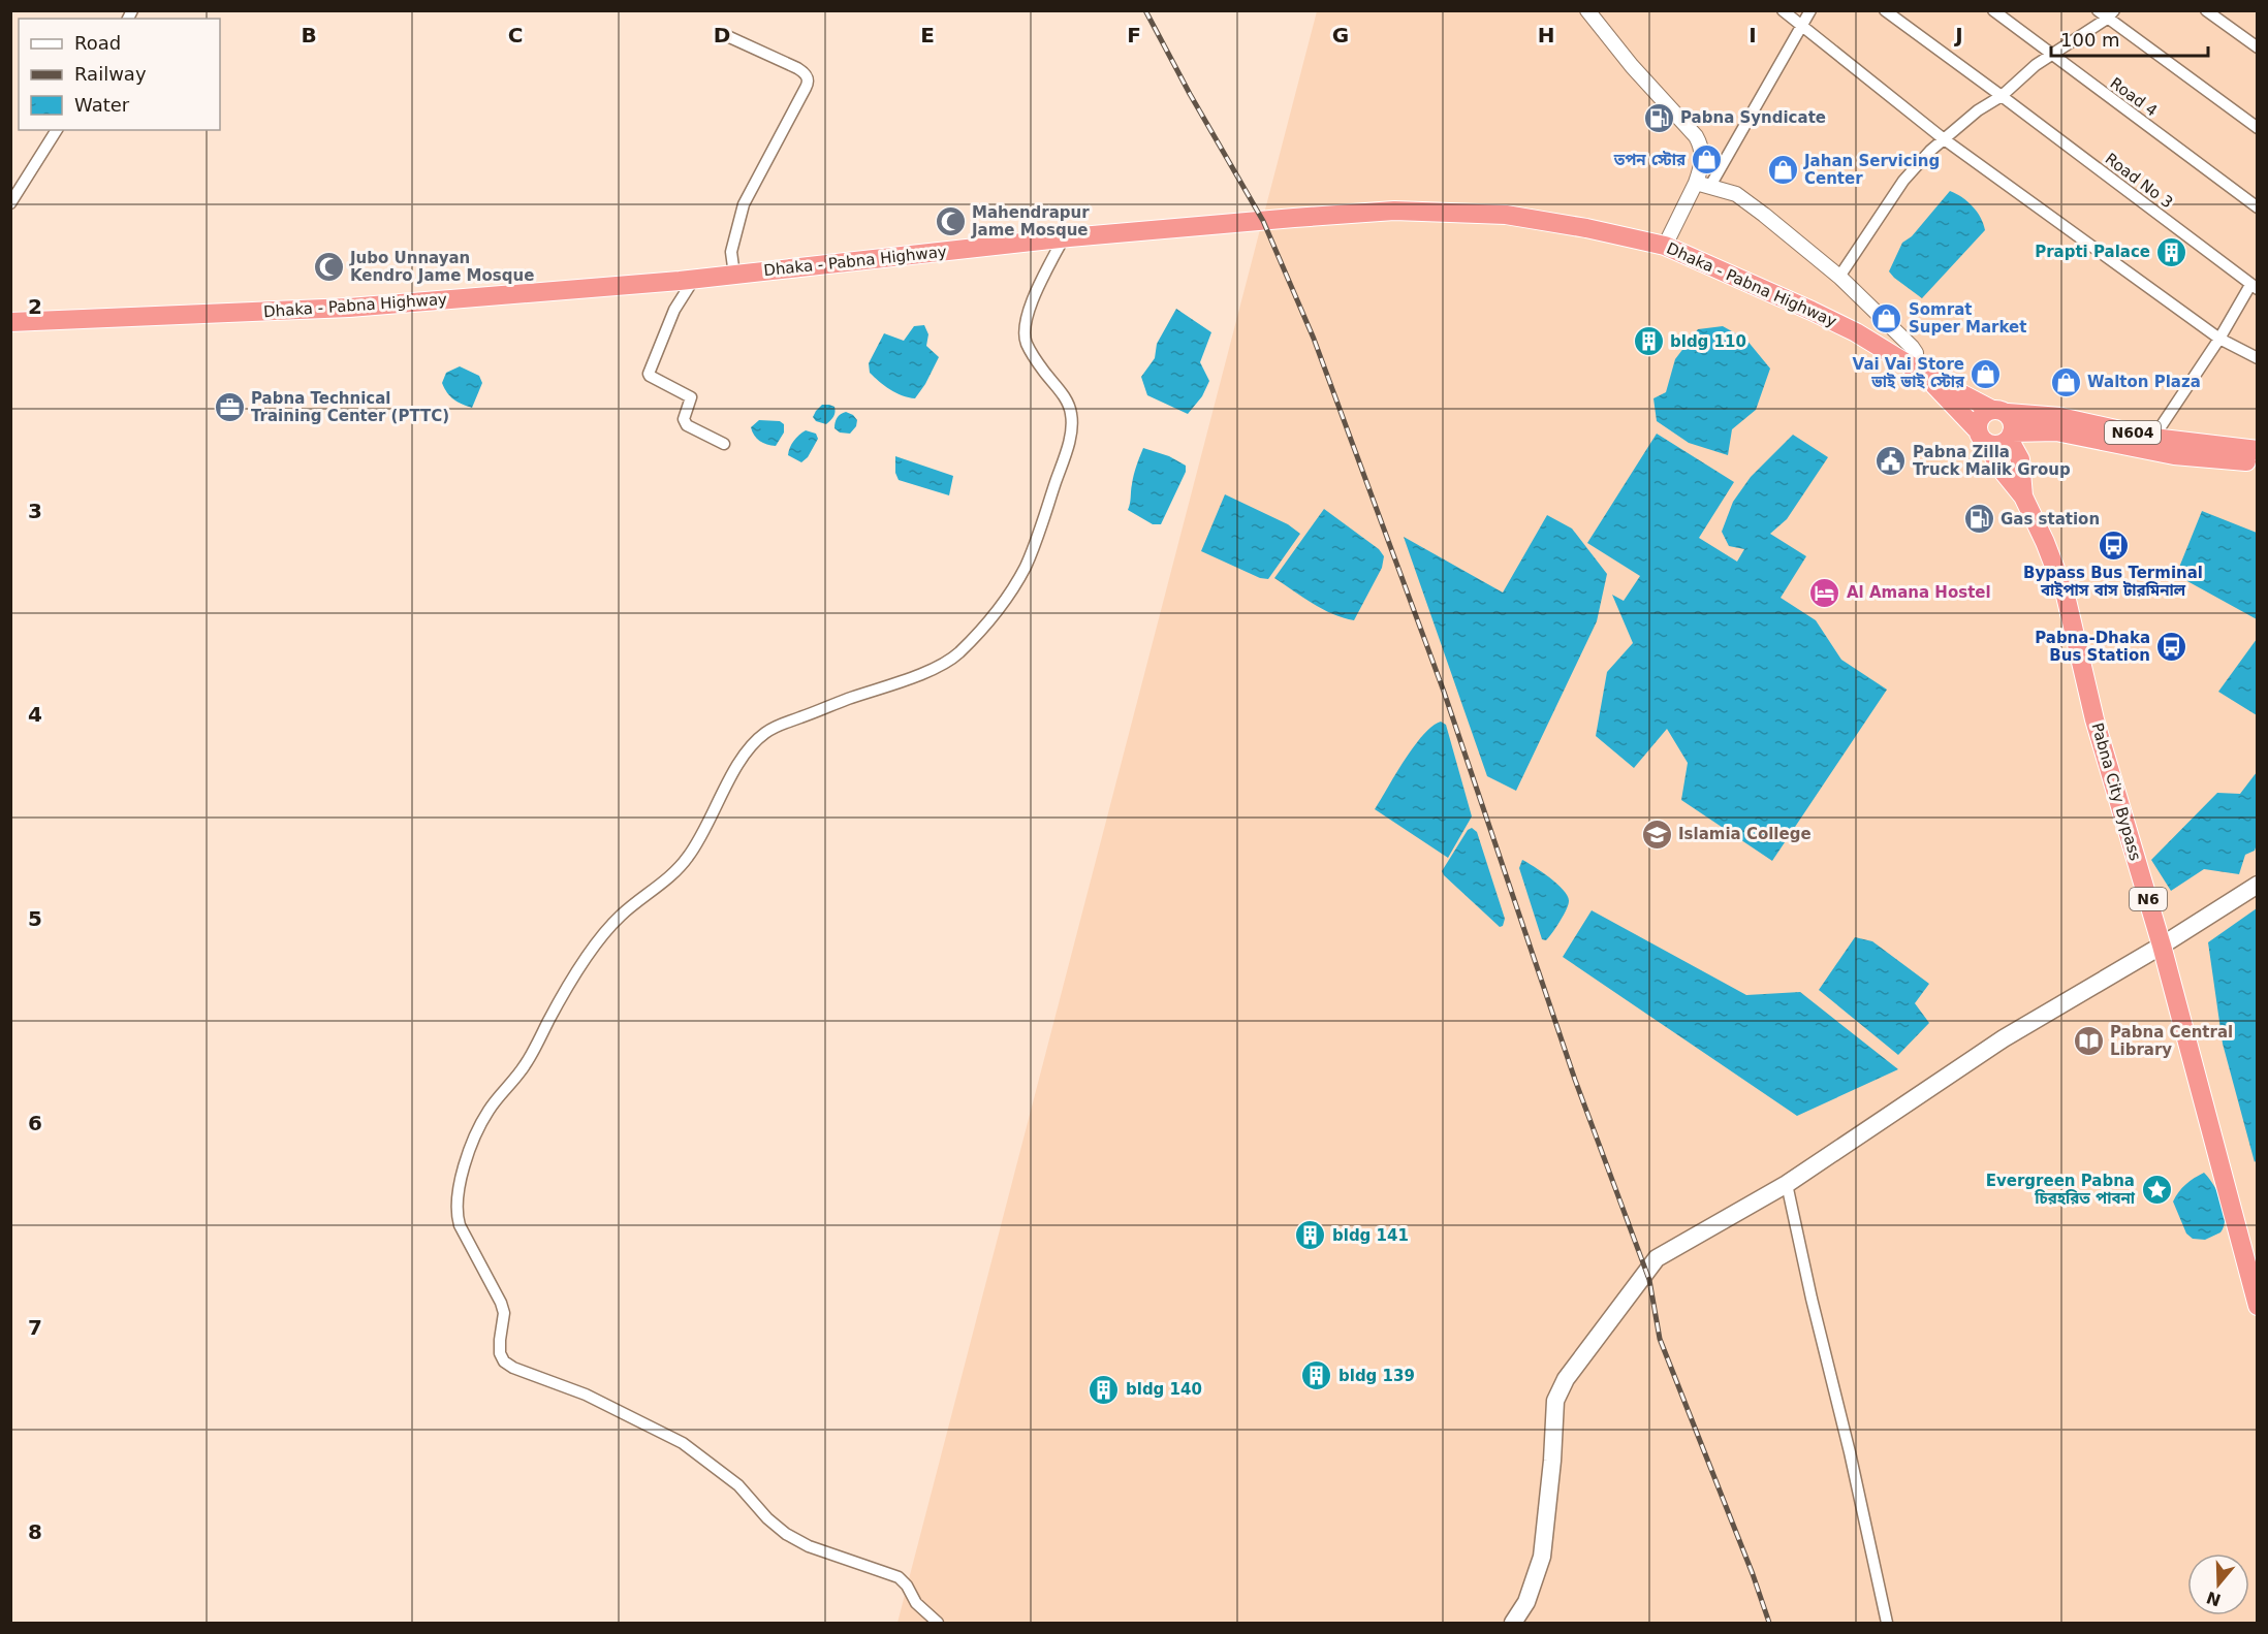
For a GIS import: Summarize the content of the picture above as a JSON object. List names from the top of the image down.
{
  "streets": {
    "highway": [
      "Dhaka - Pabna Highway",
      "N604",
      "Pabna City Bypass",
      "N6"
    ],
    "street": ["Road 4", "Road No 3"]
  },
  "crossings": [
    ["Dhaka - Pabna Highway", "N604"],
    ["Dhaka - Pabna Highway", "Pabna City Bypass"],
    ["N604", "Pabna City Bypass"]
  ],
  "places": {
    "fuel station": ["Pabna Syndicate", "Gas station"],
    "shop": [
      "তপন স্টোর",
      "Jahan Servicing Center",
      "Somrat Super Market",
      "Vai Vai Store ভাই ভাই স্টোর",
      "Walton Plaza"
    ],
    "mosque": ["Mahendrapur Jame Mosque", "Jubo Unnayan Kendro Jame Mosque"],
    "building": [
      "Prapti Palace",
      "bldg 110",
      "bldg 141",
      "bldg 139",
      "bldg 140"
    ],
    "office": ["Pabna Technical Training Center (PTTC)"],
    "public building": ["Pabna Zilla Truck Malik Group"],
    "bus stop": ["Bypass Bus Terminal বাইপাস বাস টারমিনাল", "Pabna-Dhaka Bus Station"],
    "hotel": ["Al Amana Hostel"],
    "school or university": ["Islamia College"],
    "library": ["Pabna Central Library"],
    "place": ["Evergreen Pabna চিরহরিত পাবনা"]
  },
  "legend": ["Road", "Railway", "Water"],
  "scale_bar": "100 m",
  "north": "bottom",
  "grid": {
    "columns": [
      "B",
      "C",
      "D",
      "E",
      "F",
      "G",
      "H",
      "I",
      "J"
    ],
    "rows": [
      "2",
      "3",
      "4",
      "5",
      "6",
      "7",
      "8"
    ]
  }
}
